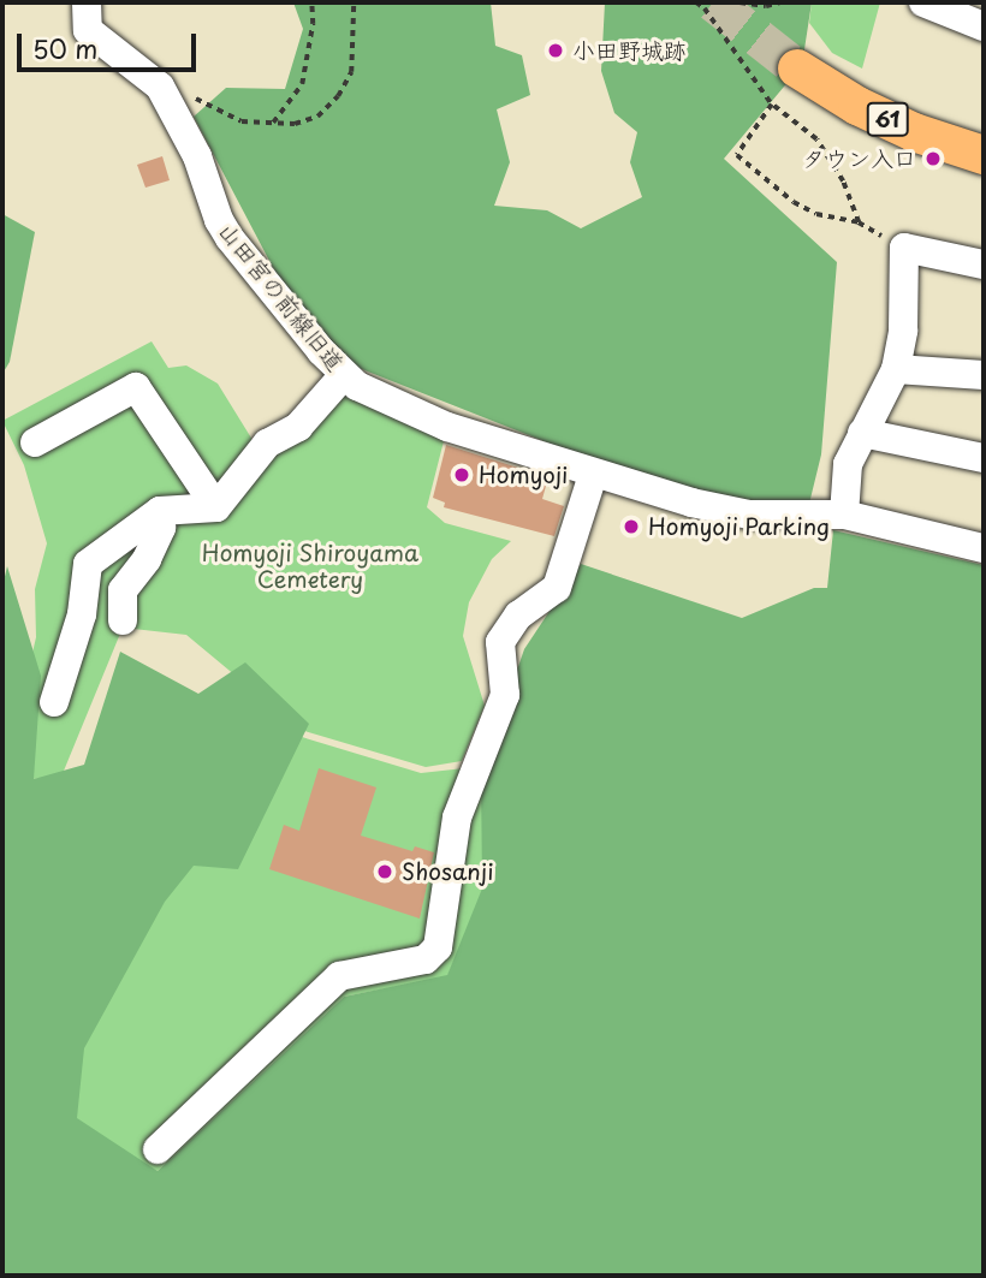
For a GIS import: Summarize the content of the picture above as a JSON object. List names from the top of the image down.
{
  "streets": {
    "main road": ["61"],
    "street": ["山田宮の前線旧道"]
  },
  "parks": ["Homyoji Shiroyama Cemetery"],
  "places": [
    "小田野城跡",
    "タウン入口",
    "Homyoji",
    "Homyoji Parking",
    "Shosanji"
  ],
  "scale_bar": "50 m"
}
